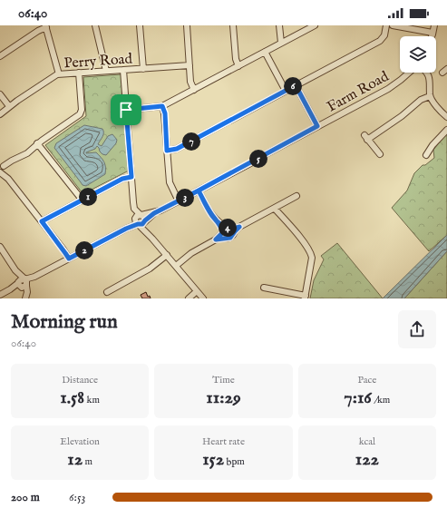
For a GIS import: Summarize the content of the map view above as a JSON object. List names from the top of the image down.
{
  "streets": {
    "street": ["Perry Road", "Farm Road"]
  },
  "page": {
    "status": "06:40",
    "pins": [
      "6",
      "7",
      "5",
      "1",
      "3",
      "4",
      "2"
    ],
    "heading": ["Morning run", "06:40"],
    "stats": [
      ["Distance", "1.58 km"],
      ["Time", "11:29"],
      ["Pace", "7:16 /km"],
      ["Elevation", "12 m"],
      ["Heart rate", "152 bpm"],
      ["kcal", "122"]
    ],
    "list": [
      {
        "name": "200 m",
        "note": "6:53"
      }
    ]
  }
}
